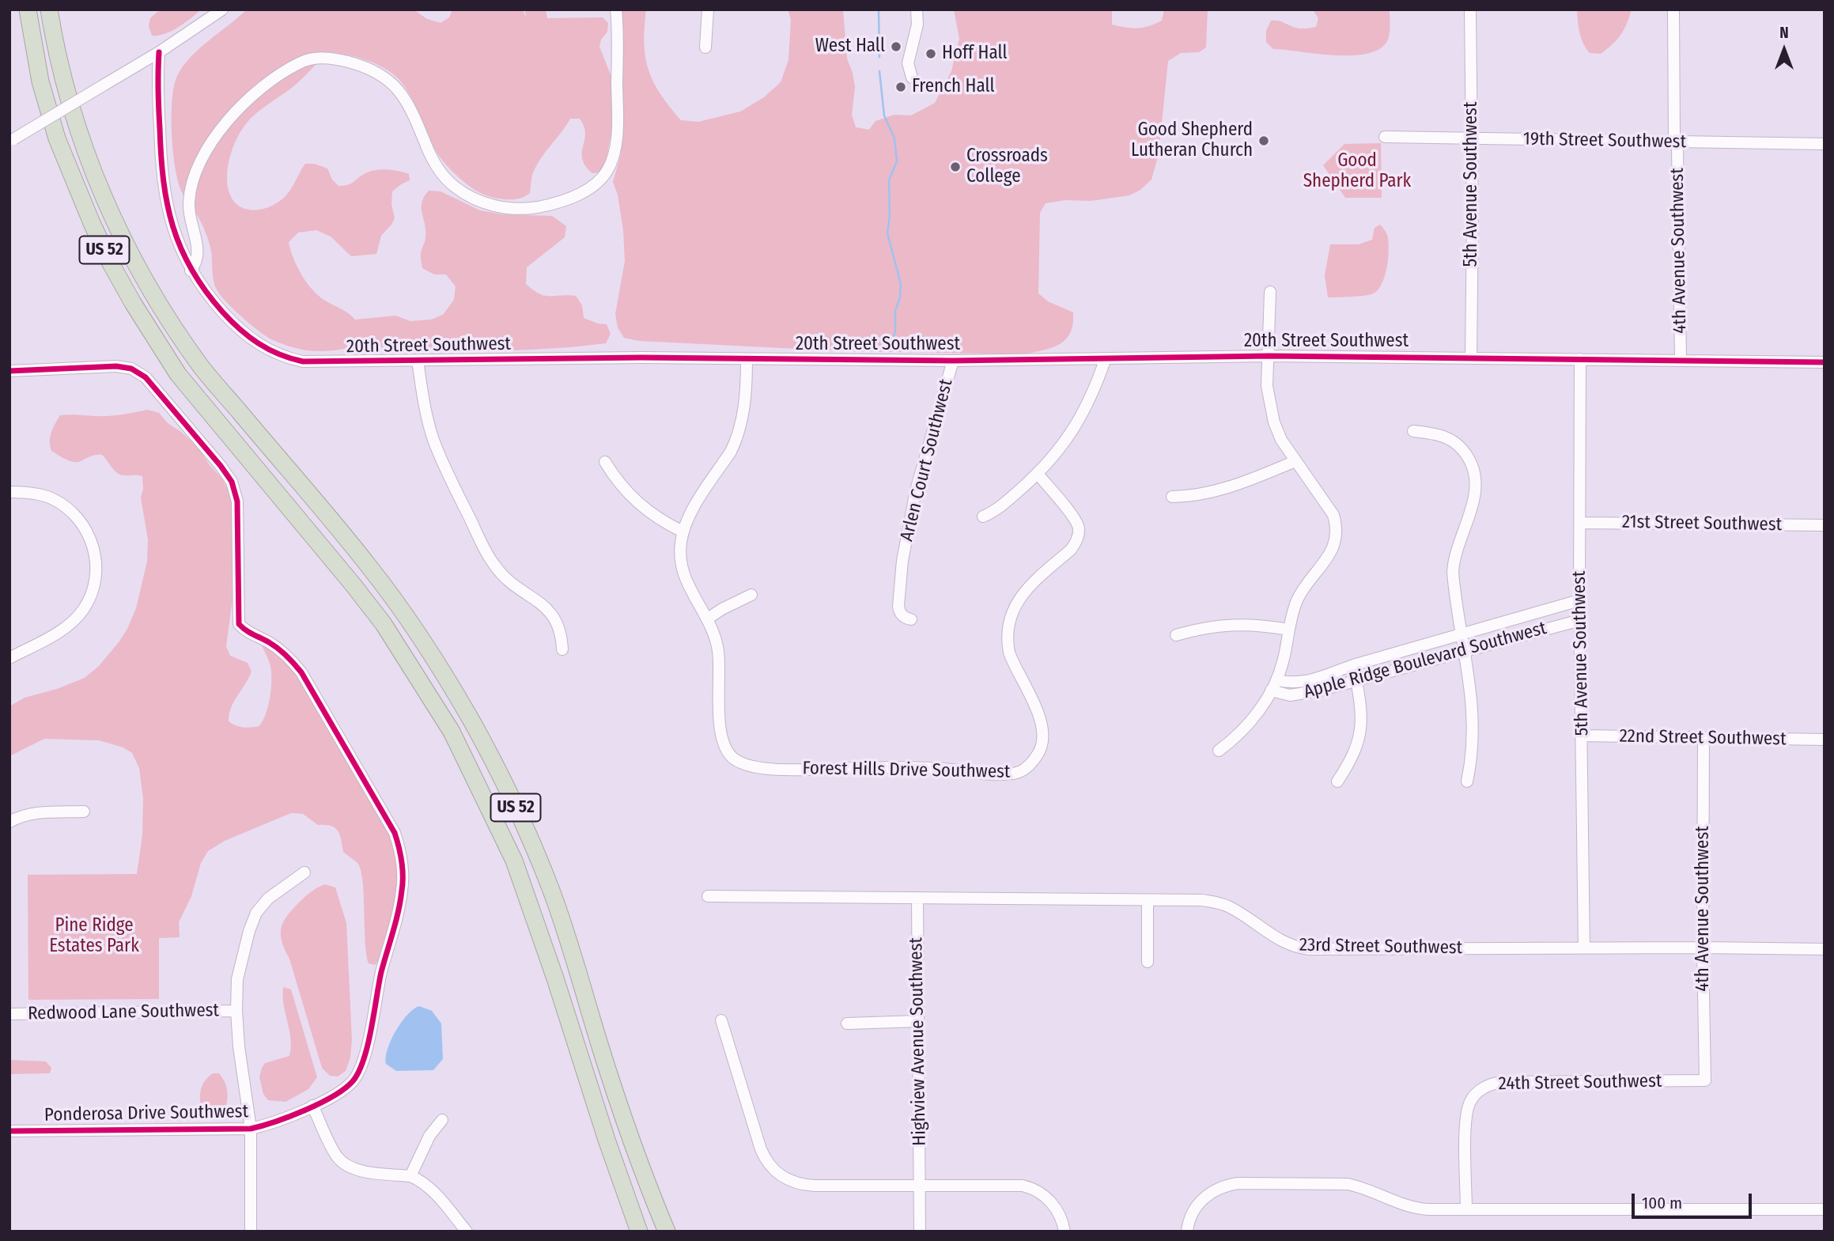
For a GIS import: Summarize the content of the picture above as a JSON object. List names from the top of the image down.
{
  "streets": {
    "highway": ["US 52"],
    "street": [
      "19th Street Southwest",
      "5th Avenue Southwest",
      "4th Avenue Southwest",
      "20th Street Southwest",
      "Arlen Court Southwest",
      "21st Street Southwest",
      "Apple Ridge Boulevard Southwest",
      "22nd Street Southwest",
      "Forest Hills Drive Southwest",
      "23rd Street Southwest",
      "Redwood Lane Southwest",
      "Highview Avenue Southwest",
      "24th Street Southwest",
      "Ponderosa Drive Southwest"
    ]
  },
  "crossings": [
    ["19th Street Southwest", "5th Avenue Southwest"],
    ["19th Street Southwest", "4th Avenue Southwest"],
    ["5th Avenue Southwest", "20th Street Southwest"],
    ["5th Avenue Southwest", "21st Street Southwest"],
    ["5th Avenue Southwest", "Apple Ridge Boulevard Southwest"],
    ["5th Avenue Southwest", "22nd Street Southwest"],
    ["5th Avenue Southwest", "23rd Street Southwest"],
    ["4th Avenue Southwest", "20th Street Southwest"],
    ["4th Avenue Southwest", "22nd Street Southwest"],
    ["4th Avenue Southwest", "23rd Street Southwest"],
    ["4th Avenue Southwest", "24th Street Southwest"],
    ["20th Street Southwest", "Arlen Court Southwest"],
    ["20th Street Southwest", "Forest Hills Drive Southwest"],
    ["23rd Street Southwest", "Highview Avenue Southwest"]
  ],
  "parks": ["Good Shepherd Park", "Pine Ridge Estates Park"],
  "places": [
    "West Hall",
    "Hoff Hall",
    "French Hall",
    "Good Shepherd Lutheran Church",
    "Crossroads College"
  ],
  "scale_bar": "100 m",
  "north": "top"
}
